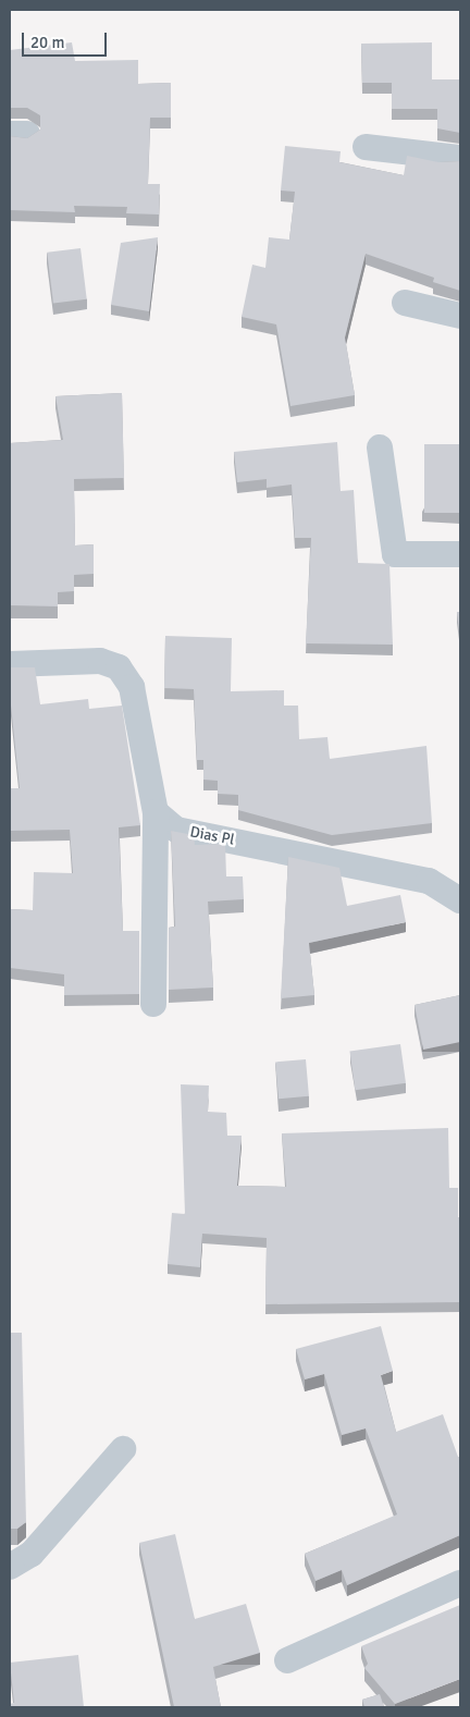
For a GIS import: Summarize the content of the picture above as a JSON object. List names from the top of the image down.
{
  "streets": {
    "street": ["Dias Pl"]
  },
  "scale_bar": "20 m"
}
